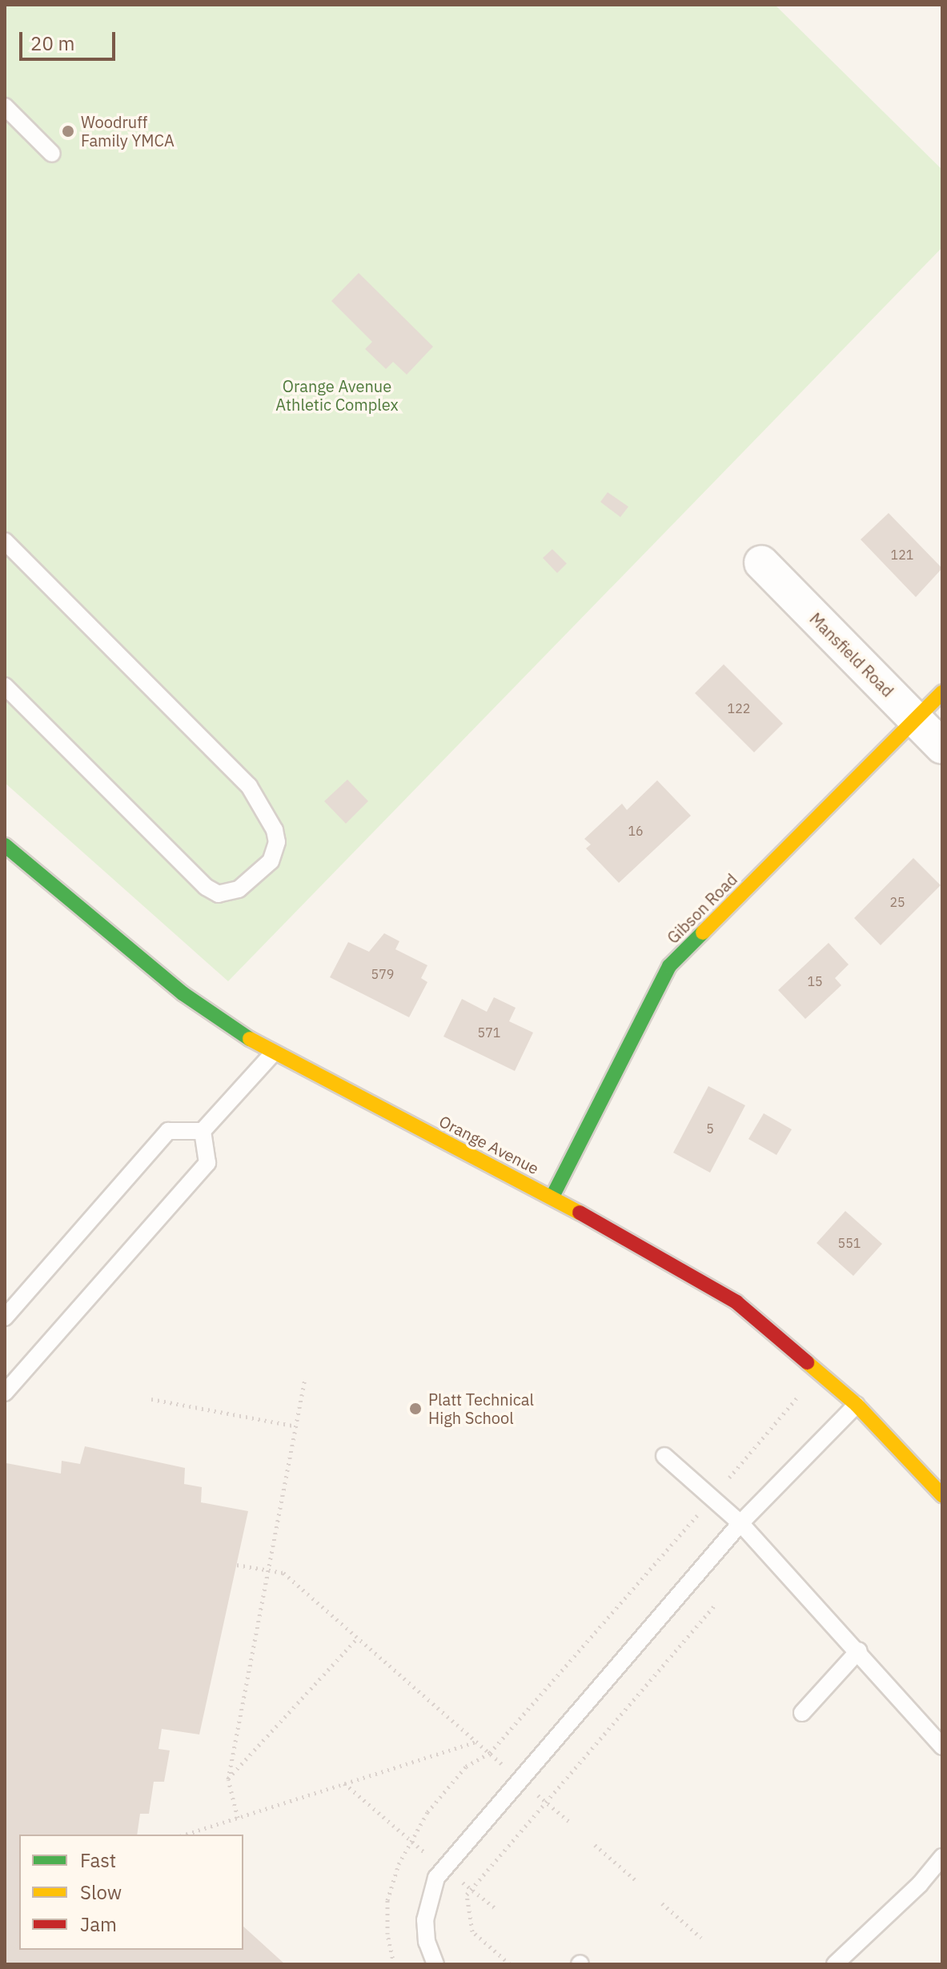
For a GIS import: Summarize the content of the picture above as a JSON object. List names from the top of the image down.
{
  "streets": {
    "main road": ["Gibson Road", "Orange Avenue"],
    "street": ["Mansfield Road"]
  },
  "crossings": [
    ["Mansfield Road", "Gibson Road"],
    ["Gibson Road", "Orange Avenue"]
  ],
  "parks": ["Orange Avenue Athletic Complex"],
  "places": ["Woodruff Family YMCA", "Platt Technical High School"],
  "house_numbers": [
    "121",
    "122",
    "16",
    "25",
    "579",
    "15",
    "571",
    "5",
    "551"
  ],
  "legend": ["Fast", "Slow", "Jam"],
  "scale_bar": "20 m"
}
